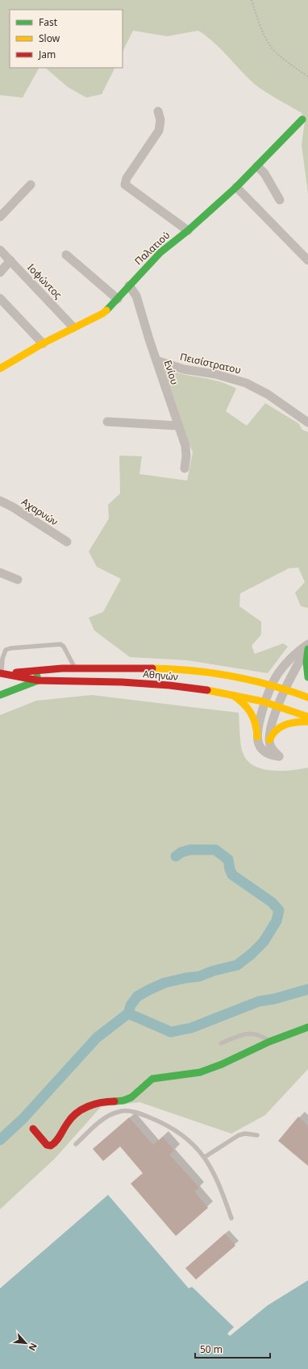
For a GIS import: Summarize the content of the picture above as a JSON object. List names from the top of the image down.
{
  "streets": {
    "street": [
      "Παλατιού",
      "Ιοφώντος",
      "Πεισίστρατου",
      "Ενίου",
      "Αχαρνών",
      "Αθηνών"
    ]
  },
  "crossings": [
    ["Παλατιού", "Ιοφώντος"],
    ["Παλατιού", "Ενίου"],
    ["Πεισίστρατου", "Ενίου"]
  ],
  "legend": ["Fast", "Slow", "Jam"],
  "scale_bar": "50 m",
  "north": "bottom right"
}
